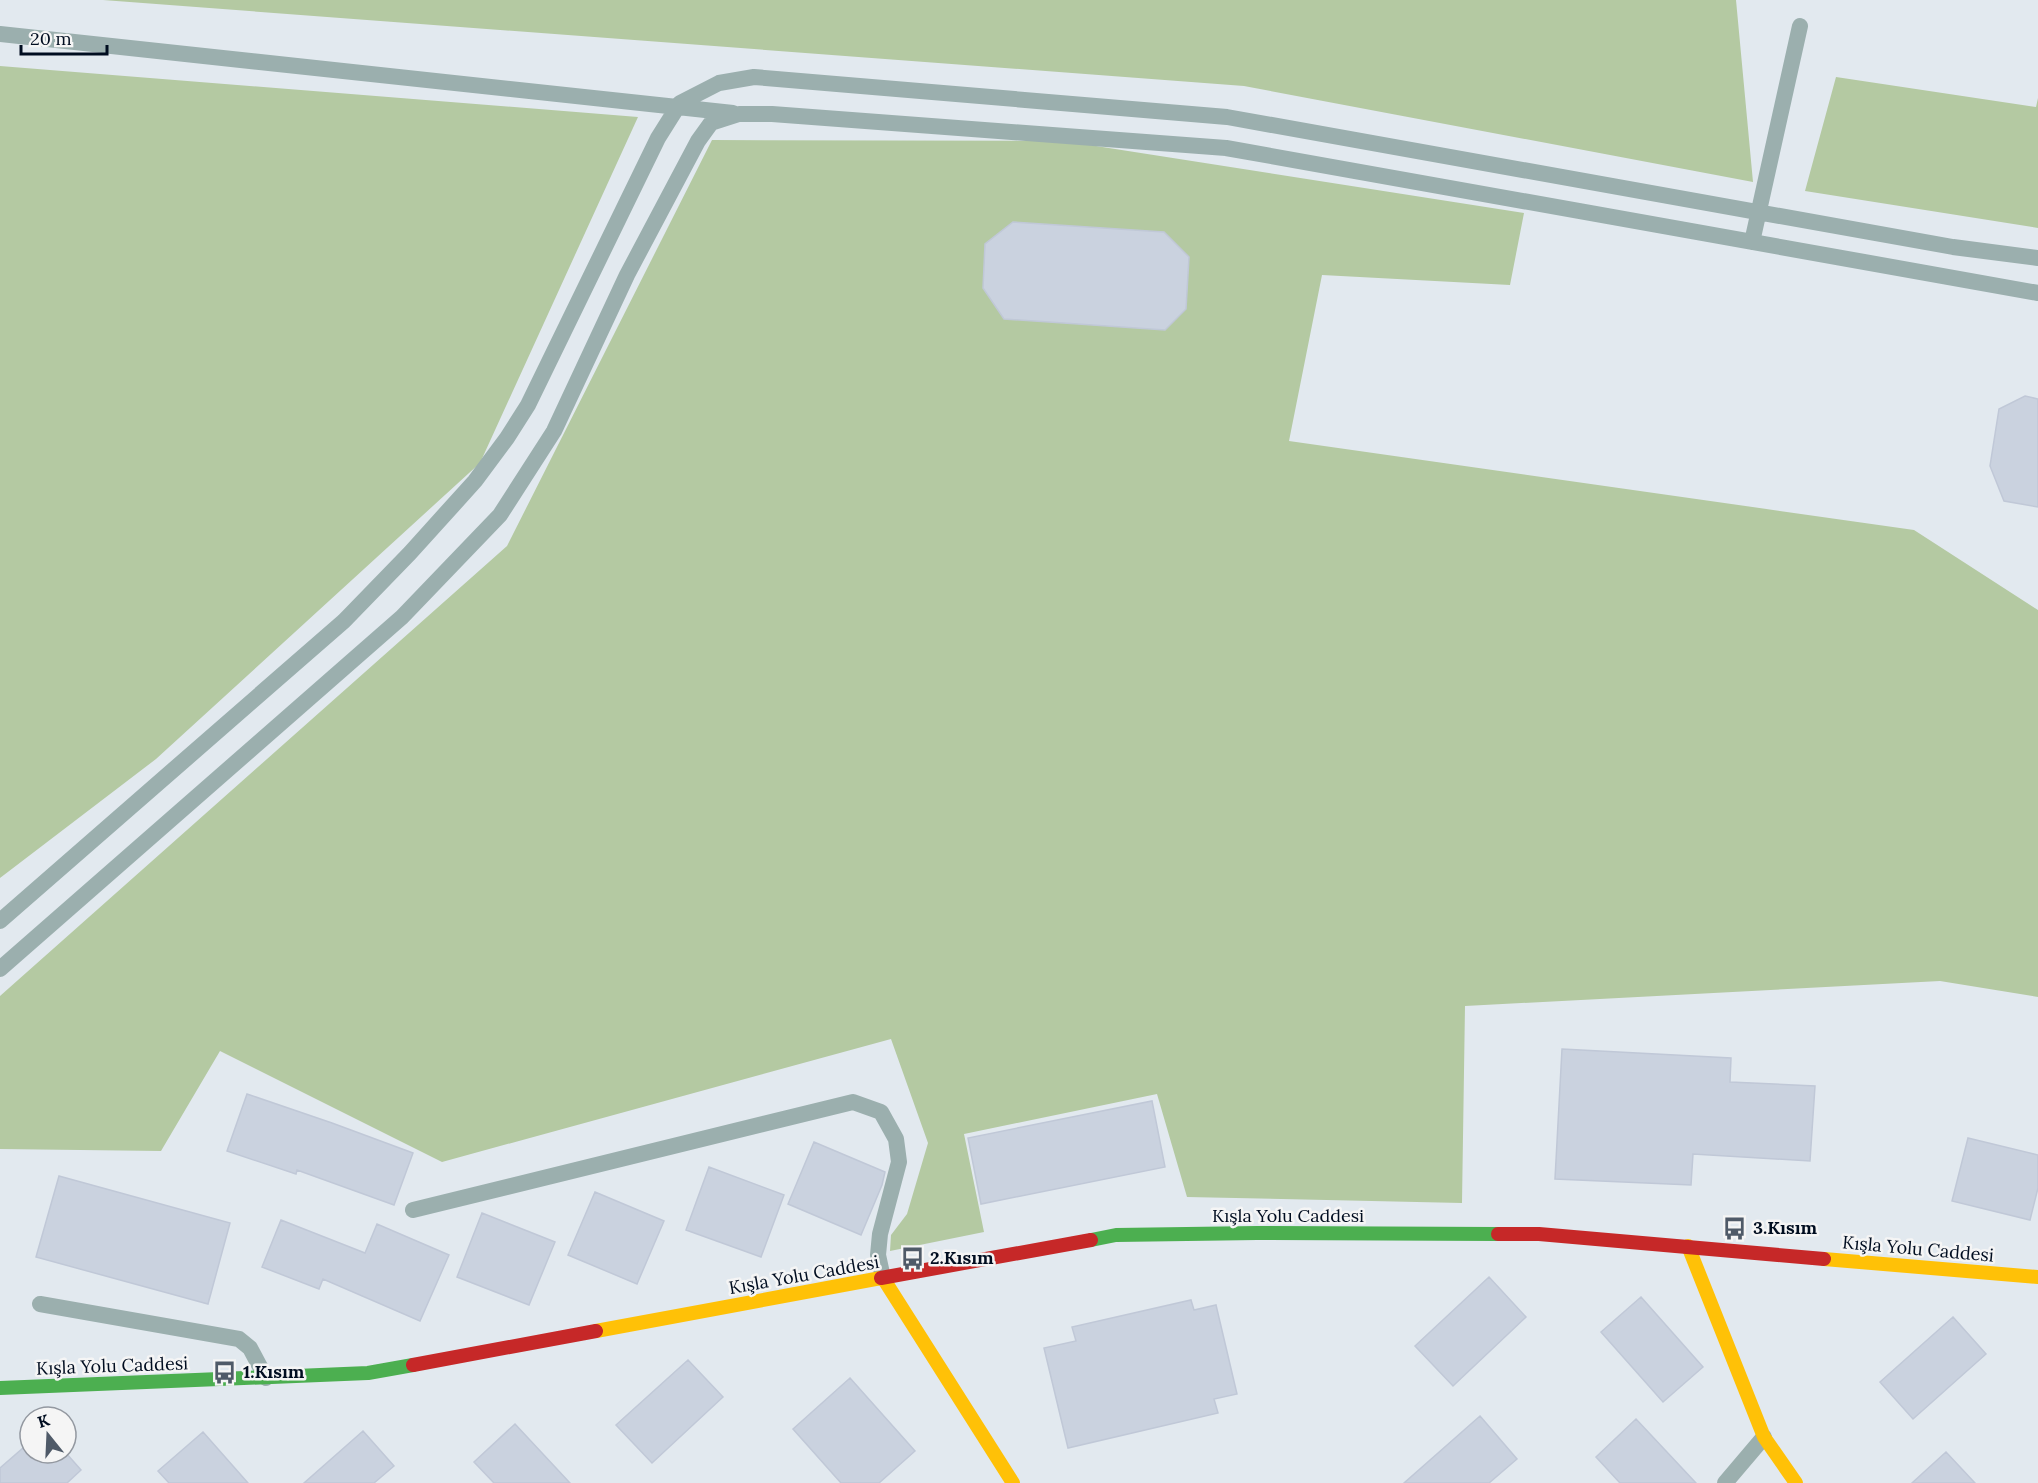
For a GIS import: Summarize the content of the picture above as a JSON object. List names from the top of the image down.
{
  "streets": {
    "street": ["Kışla Yolu Caddesi"]
  },
  "places": {
    "bus stop": ["3.Kısım", "2.Kısım", "1.Kısım"]
  },
  "scale_bar": "20 m",
  "north": "top"
}
